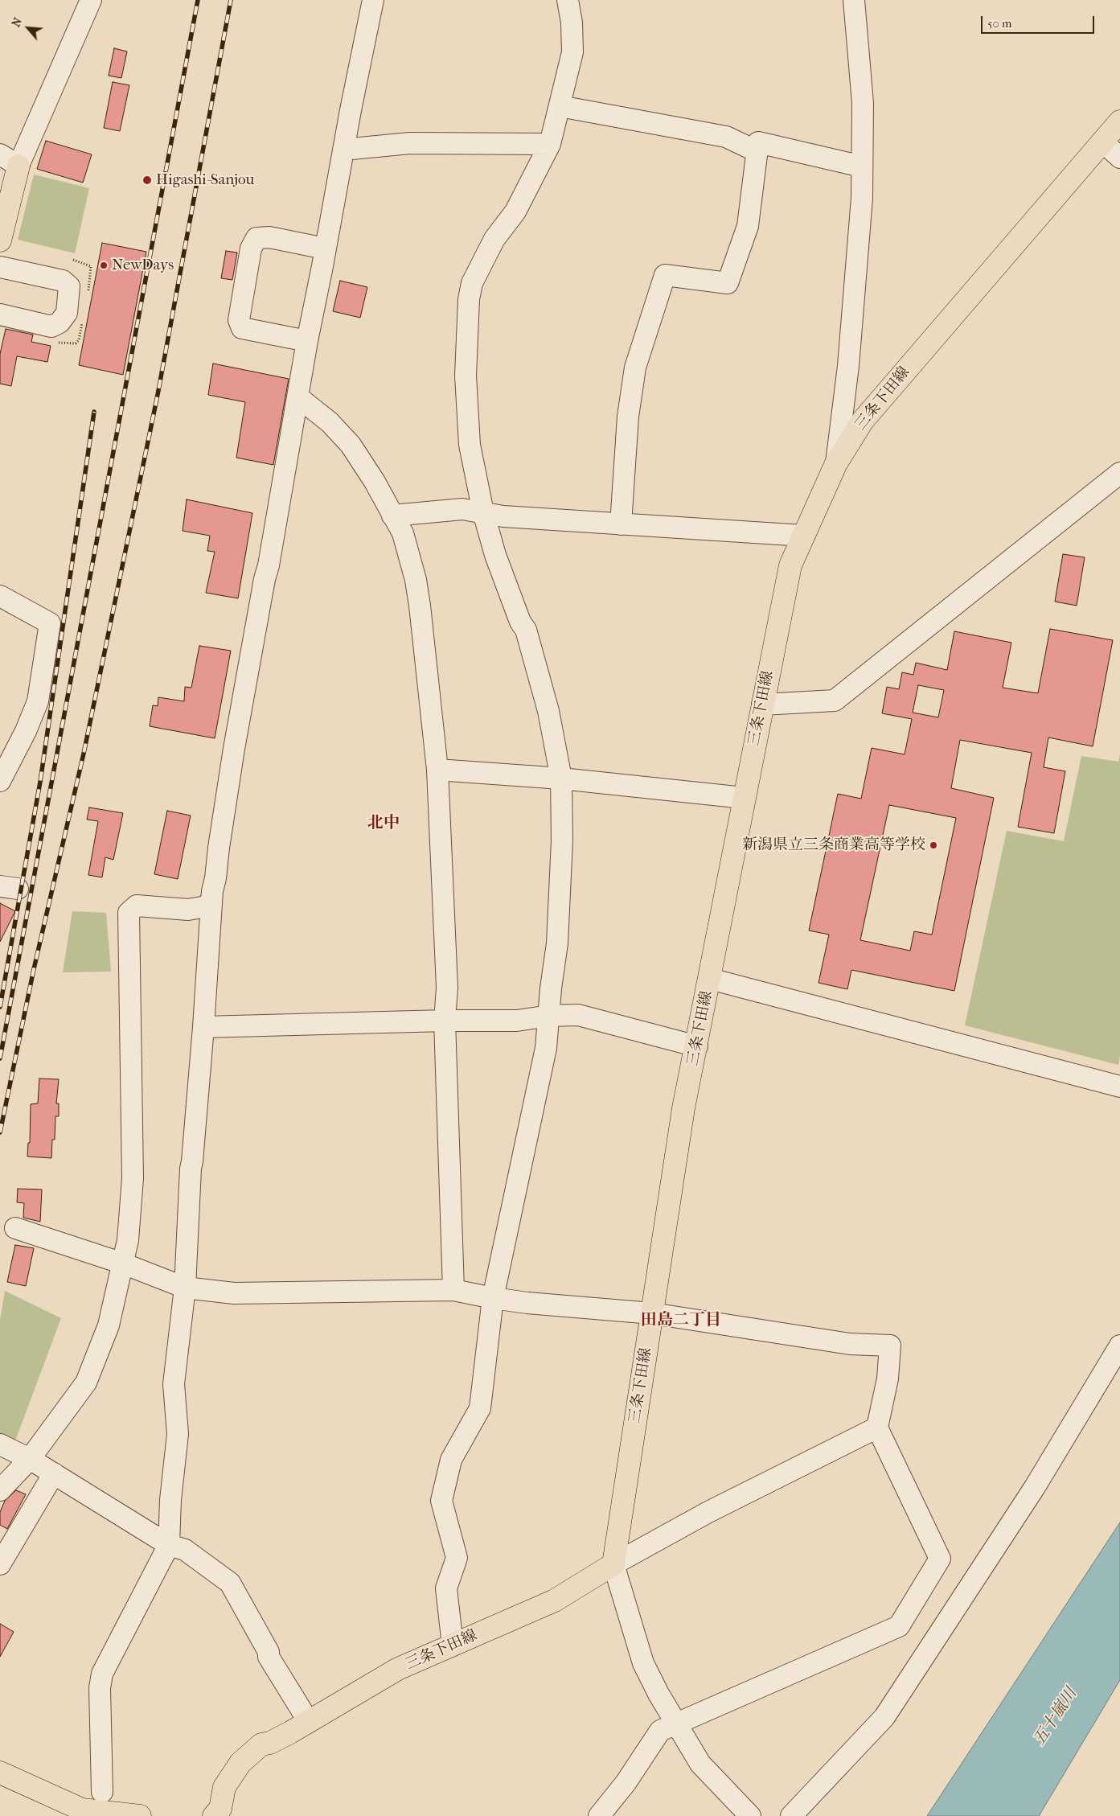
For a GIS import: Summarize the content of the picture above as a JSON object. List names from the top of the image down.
{
  "streets": {
    "main road": ["三条下田線"]
  },
  "districts": ["北中", "田島二丁目"],
  "water": ["五十嵐川"],
  "places": ["Higashi-Sanjou", "NewDays", "新潟県立三条商業高等学校"],
  "scale_bar": "50 m",
  "north": "top left"
}
